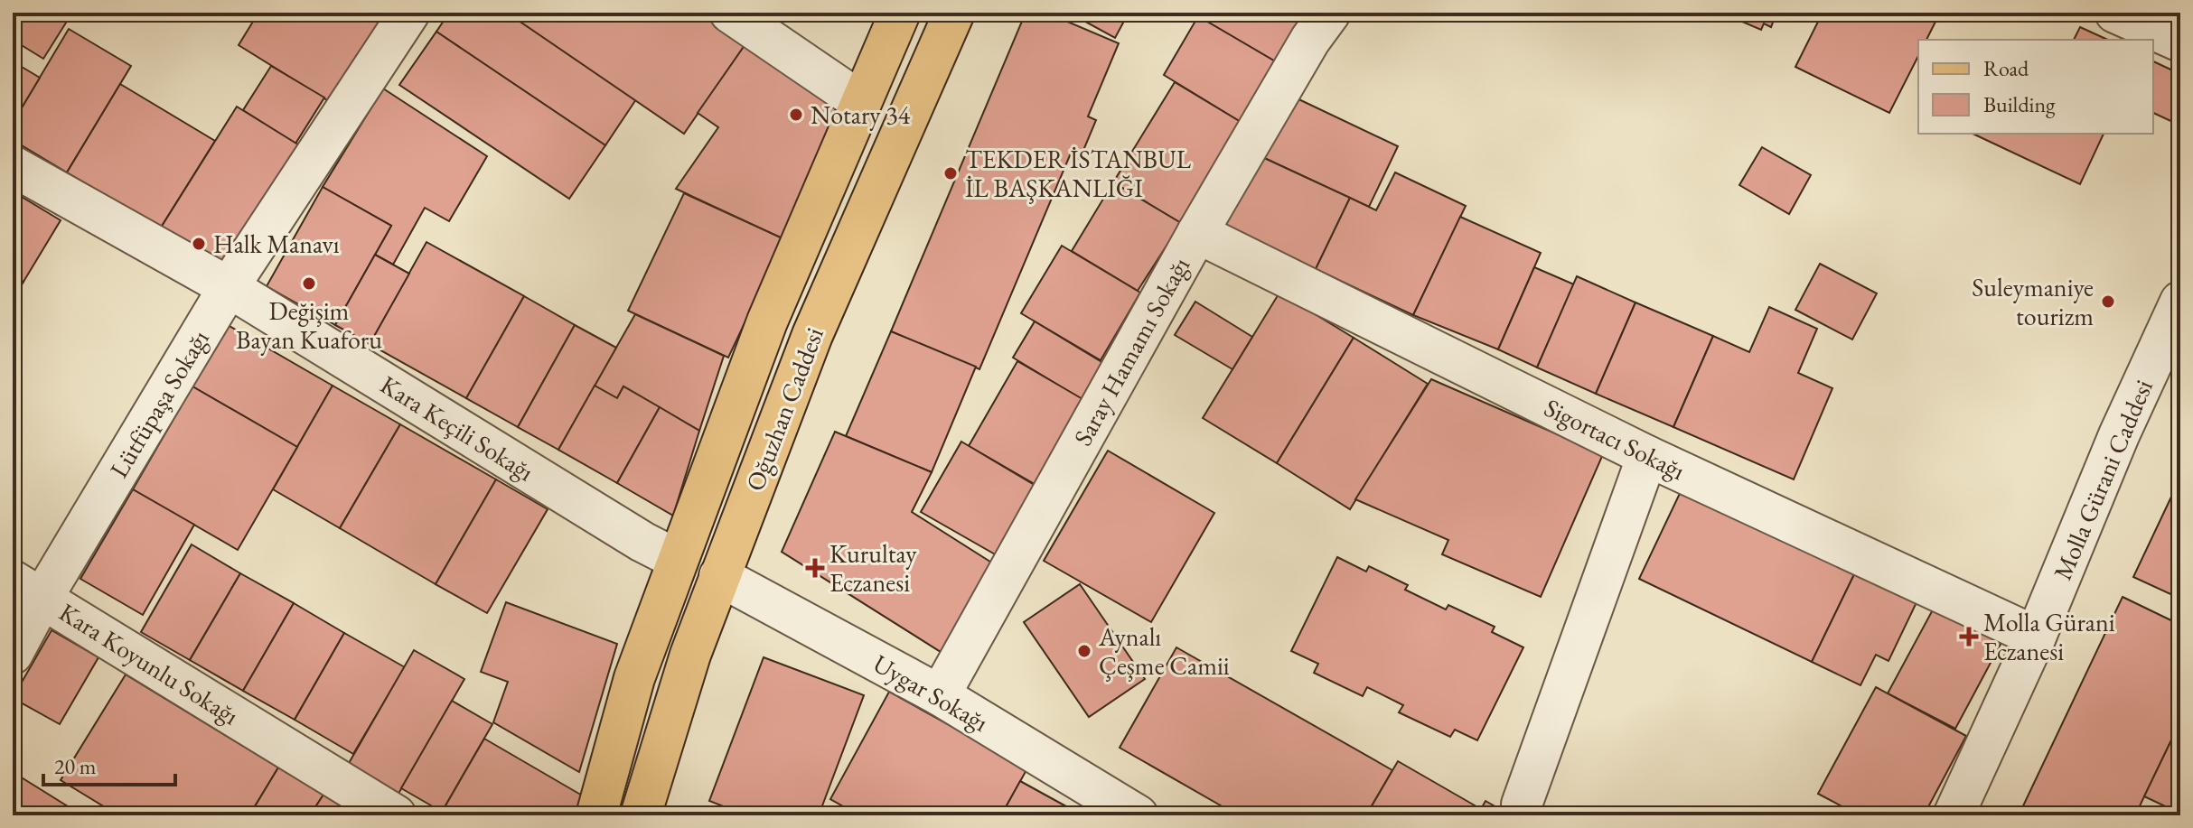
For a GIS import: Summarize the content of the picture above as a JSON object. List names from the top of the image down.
{
  "streets": {
    "main road": ["Oğuzhan Caddesi"],
    "street": [
      "Saray Hamamı Sokağı",
      "Lütfüpaşa Sokağı",
      "Kara Keçili Sokağı",
      "Sigortacı Sokağı",
      "Molla Gürani Caddesi",
      "Kara Koyunlu Sokağı",
      "Uygar Sokağı"
    ]
  },
  "crossings": [
    ["Saray Hamamı Sokağı", "Sigortacı Sokağı"],
    ["Saray Hamamı Sokağı", "Uygar Sokağı"],
    ["Lütfüpaşa Sokağı", "Kara Keçili Sokağı"],
    ["Lütfüpaşa Sokağı", "Kara Koyunlu Sokağı"],
    ["Oğuzhan Caddesi", "Kara Keçili Sokağı"],
    ["Oğuzhan Caddesi", "Uygar Sokağı"],
    ["Sigortacı Sokağı", "Molla Gürani Caddesi"]
  ],
  "places": {
    "other": [
      "Notary 34",
      "TEKDER İSTANBUL İL BAŞKANLIĞI",
      "Halk Manavı",
      "Değişim Bayan Kuaforu",
      "Suleymaniye tourizm",
      "Aynalı Çeşme Camii"
    ],
    "health": ["Kurultay Eczanesi", "Molla Gürani Eczanesi"]
  },
  "legend": ["Road", "Building"],
  "scale_bar": "20 m"
}
